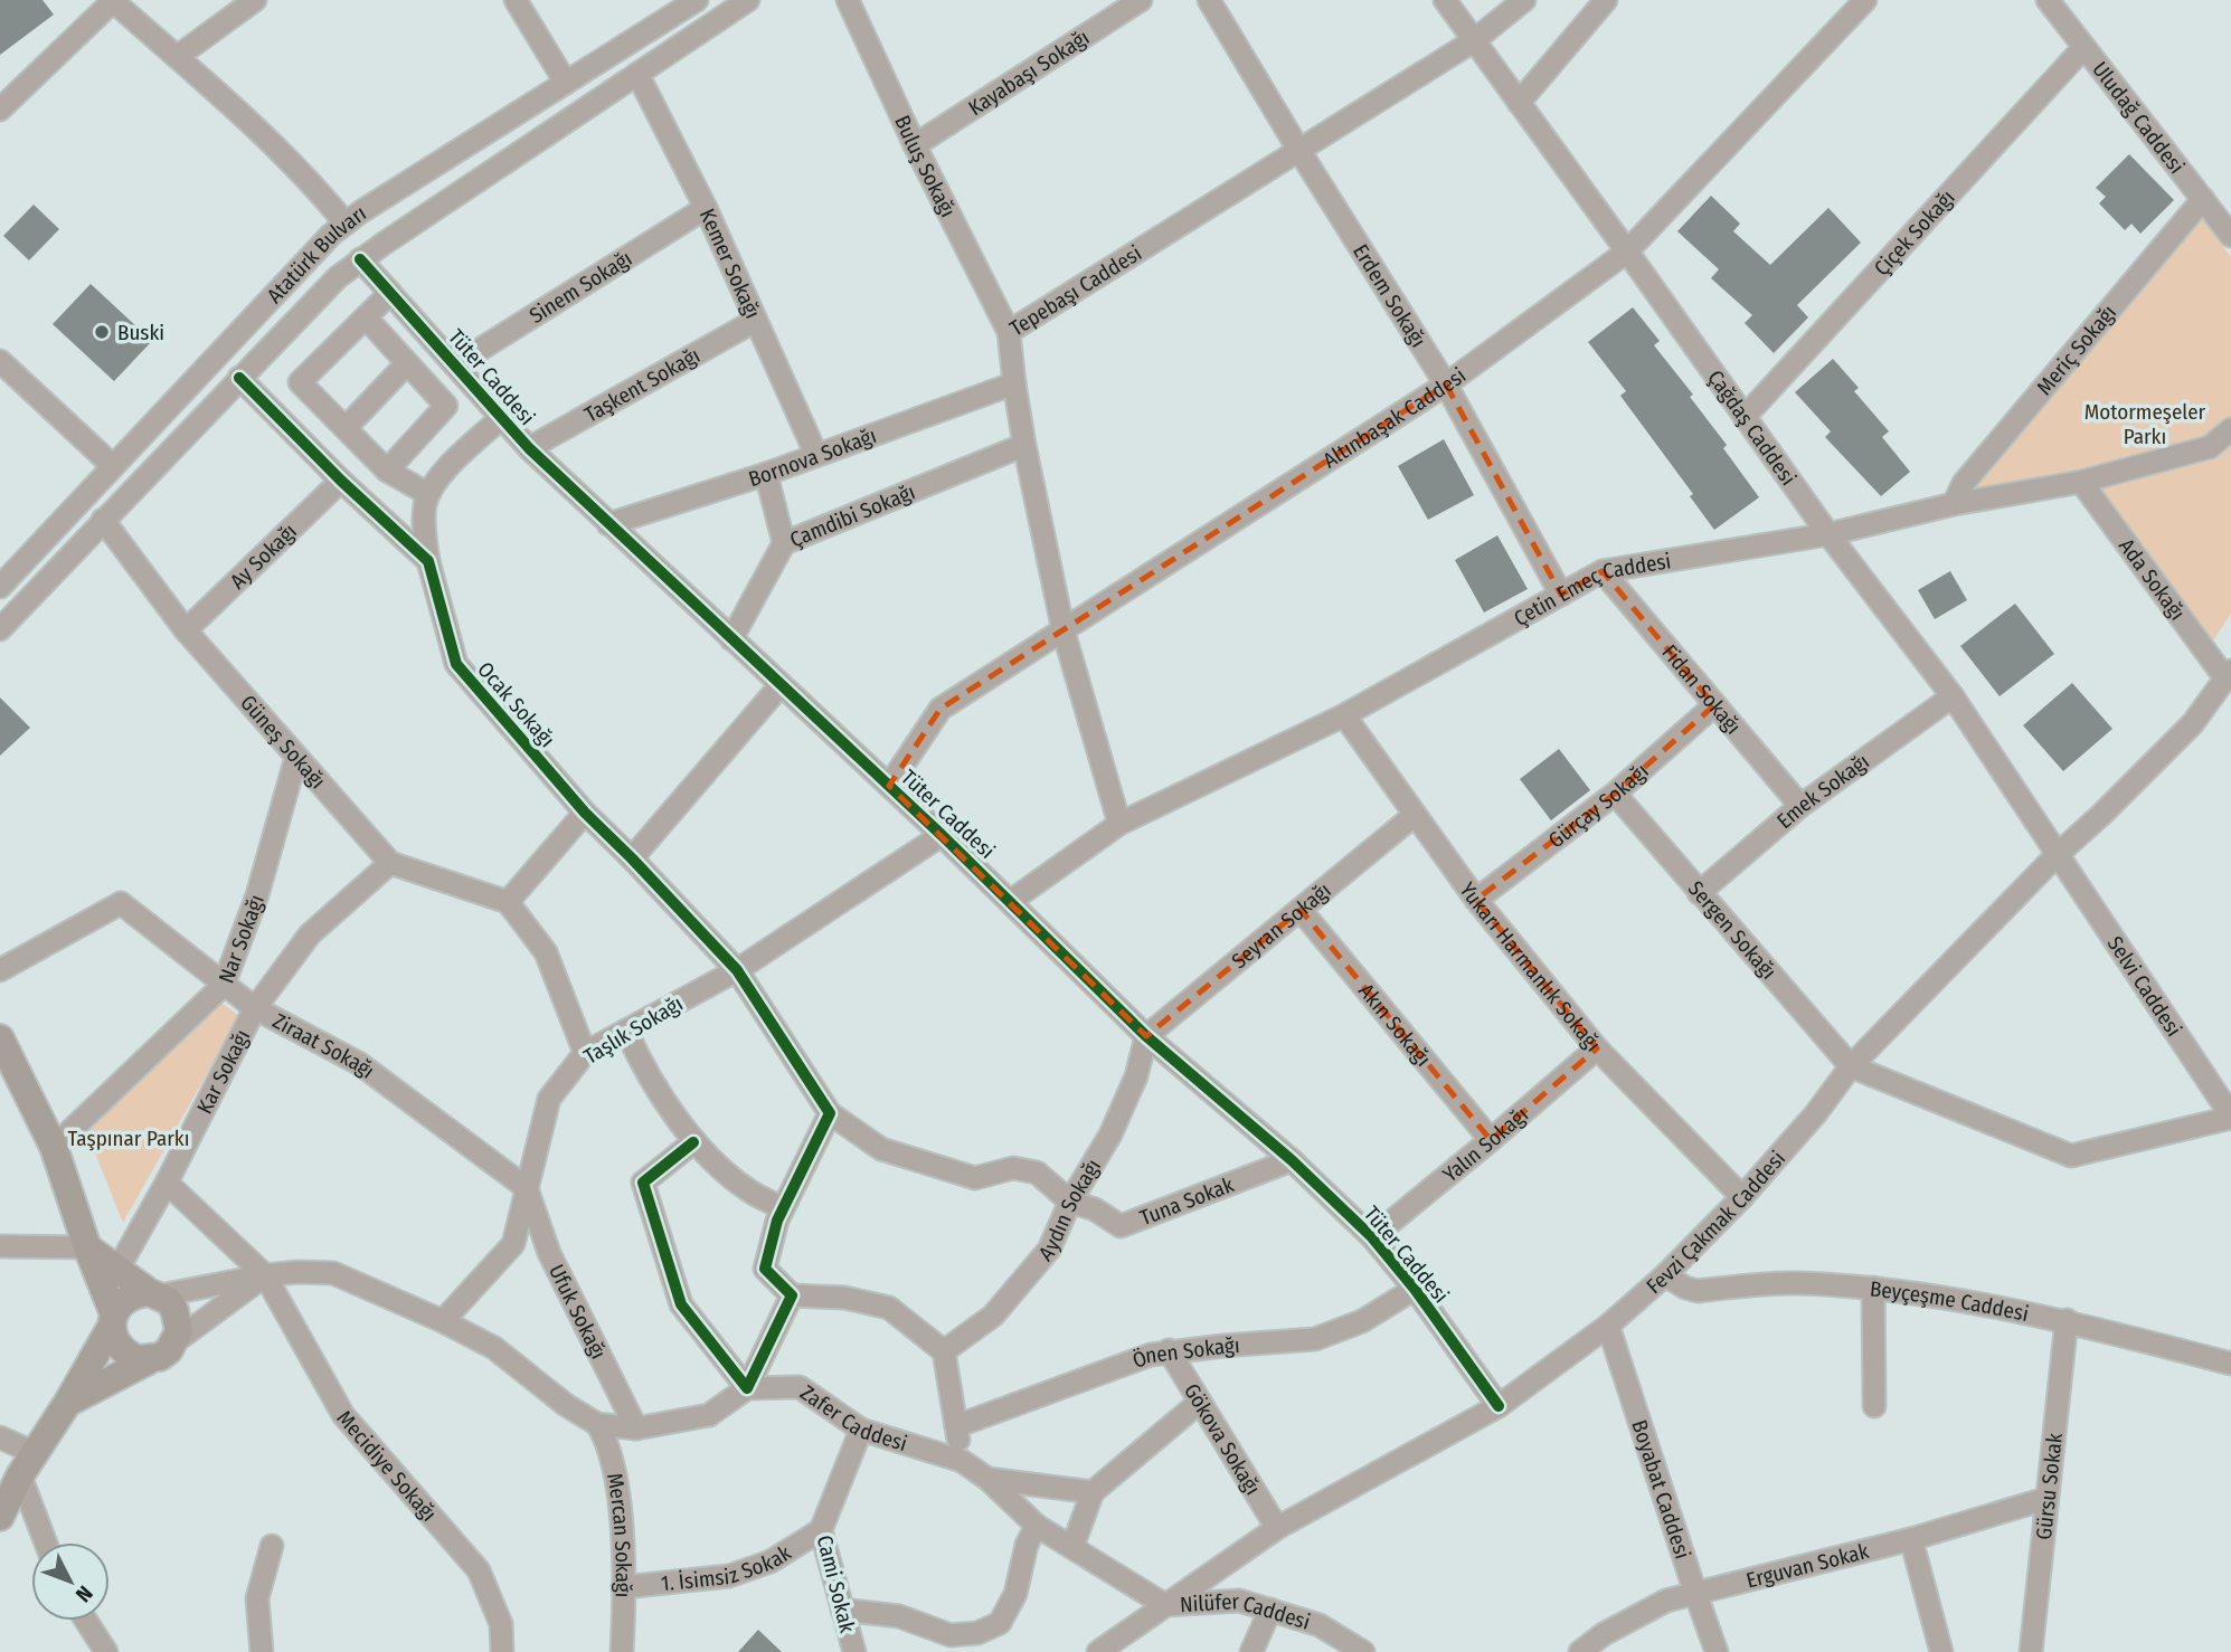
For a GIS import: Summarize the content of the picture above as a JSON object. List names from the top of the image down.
{
  "streets": {
    "street": [
      "Kayabaşı Sokağı",
      "Uludağ Caddesi",
      "Buluş Sokağı",
      "Çiçek Sokağı",
      "Atatürk Bulvarı",
      "Kemer Sokağı",
      "Sinem Sokağı",
      "Tepebaşı Caddesi",
      "Erdem Sokağı",
      "Meriç Sokağı",
      "Tüter Caddesi",
      "Taşkent Sokağı",
      "Altınbaşak Caddesi",
      "Çağdaş Caddesi",
      "Bornova Sokağı",
      "Çamdibi Sokağı",
      "Ay Sokağı",
      "Ada Sokağı",
      "Çetin Emeç Caddesi",
      "Fidan Sokağı",
      "Ocak Sokağı",
      "Güneş Sokağı",
      "Emek Sokağı",
      "Gürçay Sokağı",
      "Seyran Sokağı",
      "Sergen Sokağı",
      "Nar Sokağı",
      "Yukarı Harmanlık Sokağı",
      "Selvi Caddesi",
      "Akın Sokağı",
      "Taşlık Sokağı",
      "Ziraat Sokağı",
      "Kar Sokağı",
      "Yalın Sokağı",
      "Tuna Sokak",
      "Aydın Sokağı",
      "Fevzi Çakmak Caddesi",
      "Beyçeşme Caddesi",
      "Ufuk Sokağı",
      "Önen Sokağı",
      "Zafer Caddesi",
      "Gökova Sokağı",
      "Mecidiye Sokağı",
      "Gürsu Sokak",
      "Boyabat Caddesi",
      "Mercan Sokağı",
      "1. İsimsiz Sokak",
      "Erguvan Sokak",
      "Cami Sokak",
      "Nilüfer Caddesi"
    ]
  },
  "crossings": [
    ["Kayabaşı Sokağı", "Buluş Sokağı"],
    ["Uludağ Caddesi", "Çiçek Sokağı"],
    ["Uludağ Caddesi", "Meriç Sokağı"],
    ["Buluş Sokağı", "Tepebaşı Caddesi"],
    ["Çiçek Sokağı", "Çağdaş Caddesi"],
    ["Kemer Sokağı", "Sinem Sokağı"],
    ["Kemer Sokağı", "Taşkent Sokağı"],
    ["Kemer Sokağı", "Bornova Sokağı"],
    ["Sinem Sokağı", "Tüter Caddesi"],
    ["Tepebaşı Caddesi", "Erdem Sokağı"],
    ["Tepebaşı Caddesi", "Altınbaşak Caddesi"],
    ["Tepebaşı Caddesi", "Çağdaş Caddesi"],
    ["Tepebaşı Caddesi", "Bornova Sokağı"],
    ["Tepebaşı Caddesi", "Çamdibi Sokağı"],
    ["Tepebaşı Caddesi", "Çetin Emeç Caddesi"],
    ["Erdem Sokağı", "Altınbaşak Caddesi"],
    ["Erdem Sokağı", "Çetin Emeç Caddesi"],
    ["Meriç Sokağı", "Çetin Emeç Caddesi"],
    ["Tüter Caddesi", "Taşkent Sokağı"],
    ["Tüter Caddesi", "Altınbaşak Caddesi"],
    ["Tüter Caddesi", "Bornova Sokağı"],
    ["Tüter Caddesi", "Çamdibi Sokağı"],
    ["Tüter Caddesi", "Çetin Emeç Caddesi"],
    ["Tüter Caddesi", "Seyran Sokağı"],
    ["Tüter Caddesi", "Taşlık Sokağı"],
    ["Tüter Caddesi", "Yalın Sokağı"],
    ["Tüter Caddesi", "Tuna Sokak"],
    ["Tüter Caddesi", "Aydın Sokağı"],
    ["Tüter Caddesi", "Fevzi Çakmak Caddesi"],
    ["Tüter Caddesi", "Önen Sokağı"],
    ["Altınbaşak Caddesi", "Çağdaş Caddesi"],
    ["Çağdaş Caddesi", "Çetin Emeç Caddesi"],
    ["Çağdaş Caddesi", "Emek Sokağı"],
    ["Çağdaş Caddesi", "Selvi Caddesi"],
    ["Çağdaş Caddesi", "Fevzi Çakmak Caddesi"],
    ["Ay Sokağı", "Güneş Sokağı"],
    ["Ada Sokağı", "Çetin Emeç Caddesi"],
    ["Ada Sokağı", "Fevzi Çakmak Caddesi"],
    ["Çetin Emeç Caddesi", "Fidan Sokağı"],
    ["Çetin Emeç Caddesi", "Yukarı Harmanlık Sokağı"],
    ["Fidan Sokağı", "Emek Sokağı"],
    ["Fidan Sokağı", "Gürçay Sokağı"],
    ["Ocak Sokağı", "Taşlık Sokağı"],
    ["Ocak Sokağı", "Tuna Sokak"],
    ["Güneş Sokağı", "Nar Sokağı"],
    ["Güneş Sokağı", "Kar Sokağı"],
    ["Emek Sokağı", "Sergen Sokağı"],
    ["Gürçay Sokağı", "Sergen Sokağı"],
    ["Gürçay Sokağı", "Yukarı Harmanlık Sokağı"],
    ["Seyran Sokağı", "Yukarı Harmanlık Sokağı"],
    ["Seyran Sokağı", "Akın Sokağı"],
    ["Seyran Sokağı", "Aydın Sokağı"],
    ["Sergen Sokağı", "Fevzi Çakmak Caddesi"],
    ["Nar Sokağı", "Ziraat Sokağı"],
    ["Yukarı Harmanlık Sokağı", "Yalın Sokağı"],
    ["Yukarı Harmanlık Sokağı", "Fevzi Çakmak Caddesi"],
    ["Selvi Caddesi", "Fevzi Çakmak Caddesi"],
    ["Akın Sokağı", "Yalın Sokağı"],
    ["Taşlık Sokağı", "Ziraat Sokağı"],
    ["Taşlık Sokağı", "Ufuk Sokağı"],
    ["Ziraat Sokağı", "Kar Sokağı"],
    ["Ziraat Sokağı", "Ufuk Sokağı"],
    ["Kar Sokağı", "Mecidiye Sokağı"],
    ["Tuna Sokak", "Aydın Sokağı"],
    ["Fevzi Çakmak Caddesi", "Beyçeşme Caddesi"],
    ["Fevzi Çakmak Caddesi", "Zafer Caddesi"],
    ["Fevzi Çakmak Caddesi", "Gökova Sokağı"],
    ["Fevzi Çakmak Caddesi", "Boyabat Caddesi"],
    ["Fevzi Çakmak Caddesi", "Nilüfer Caddesi"],
    ["Beyçeşme Caddesi", "Gürsu Sokak"],
    ["Önen Sokağı", "Gökova Sokağı"],
    ["Zafer Caddesi", "1. İsimsiz Sokak"],
    ["Zafer Caddesi", "Cami Sokak"],
    ["Zafer Caddesi", "Nilüfer Caddesi"],
    ["Gürsu Sokak", "Erguvan Sokak"],
    ["Boyabat Caddesi", "Erguvan Sokak"],
    ["Mercan Sokağı", "1. İsimsiz Sokak"],
    ["1. İsimsiz Sokak", "Cami Sokak"]
  ],
  "parks": ["Motormeşeler Parkı", "Taşpınar Parkı"],
  "places": ["Buski"],
  "north": "bottom right"
}
